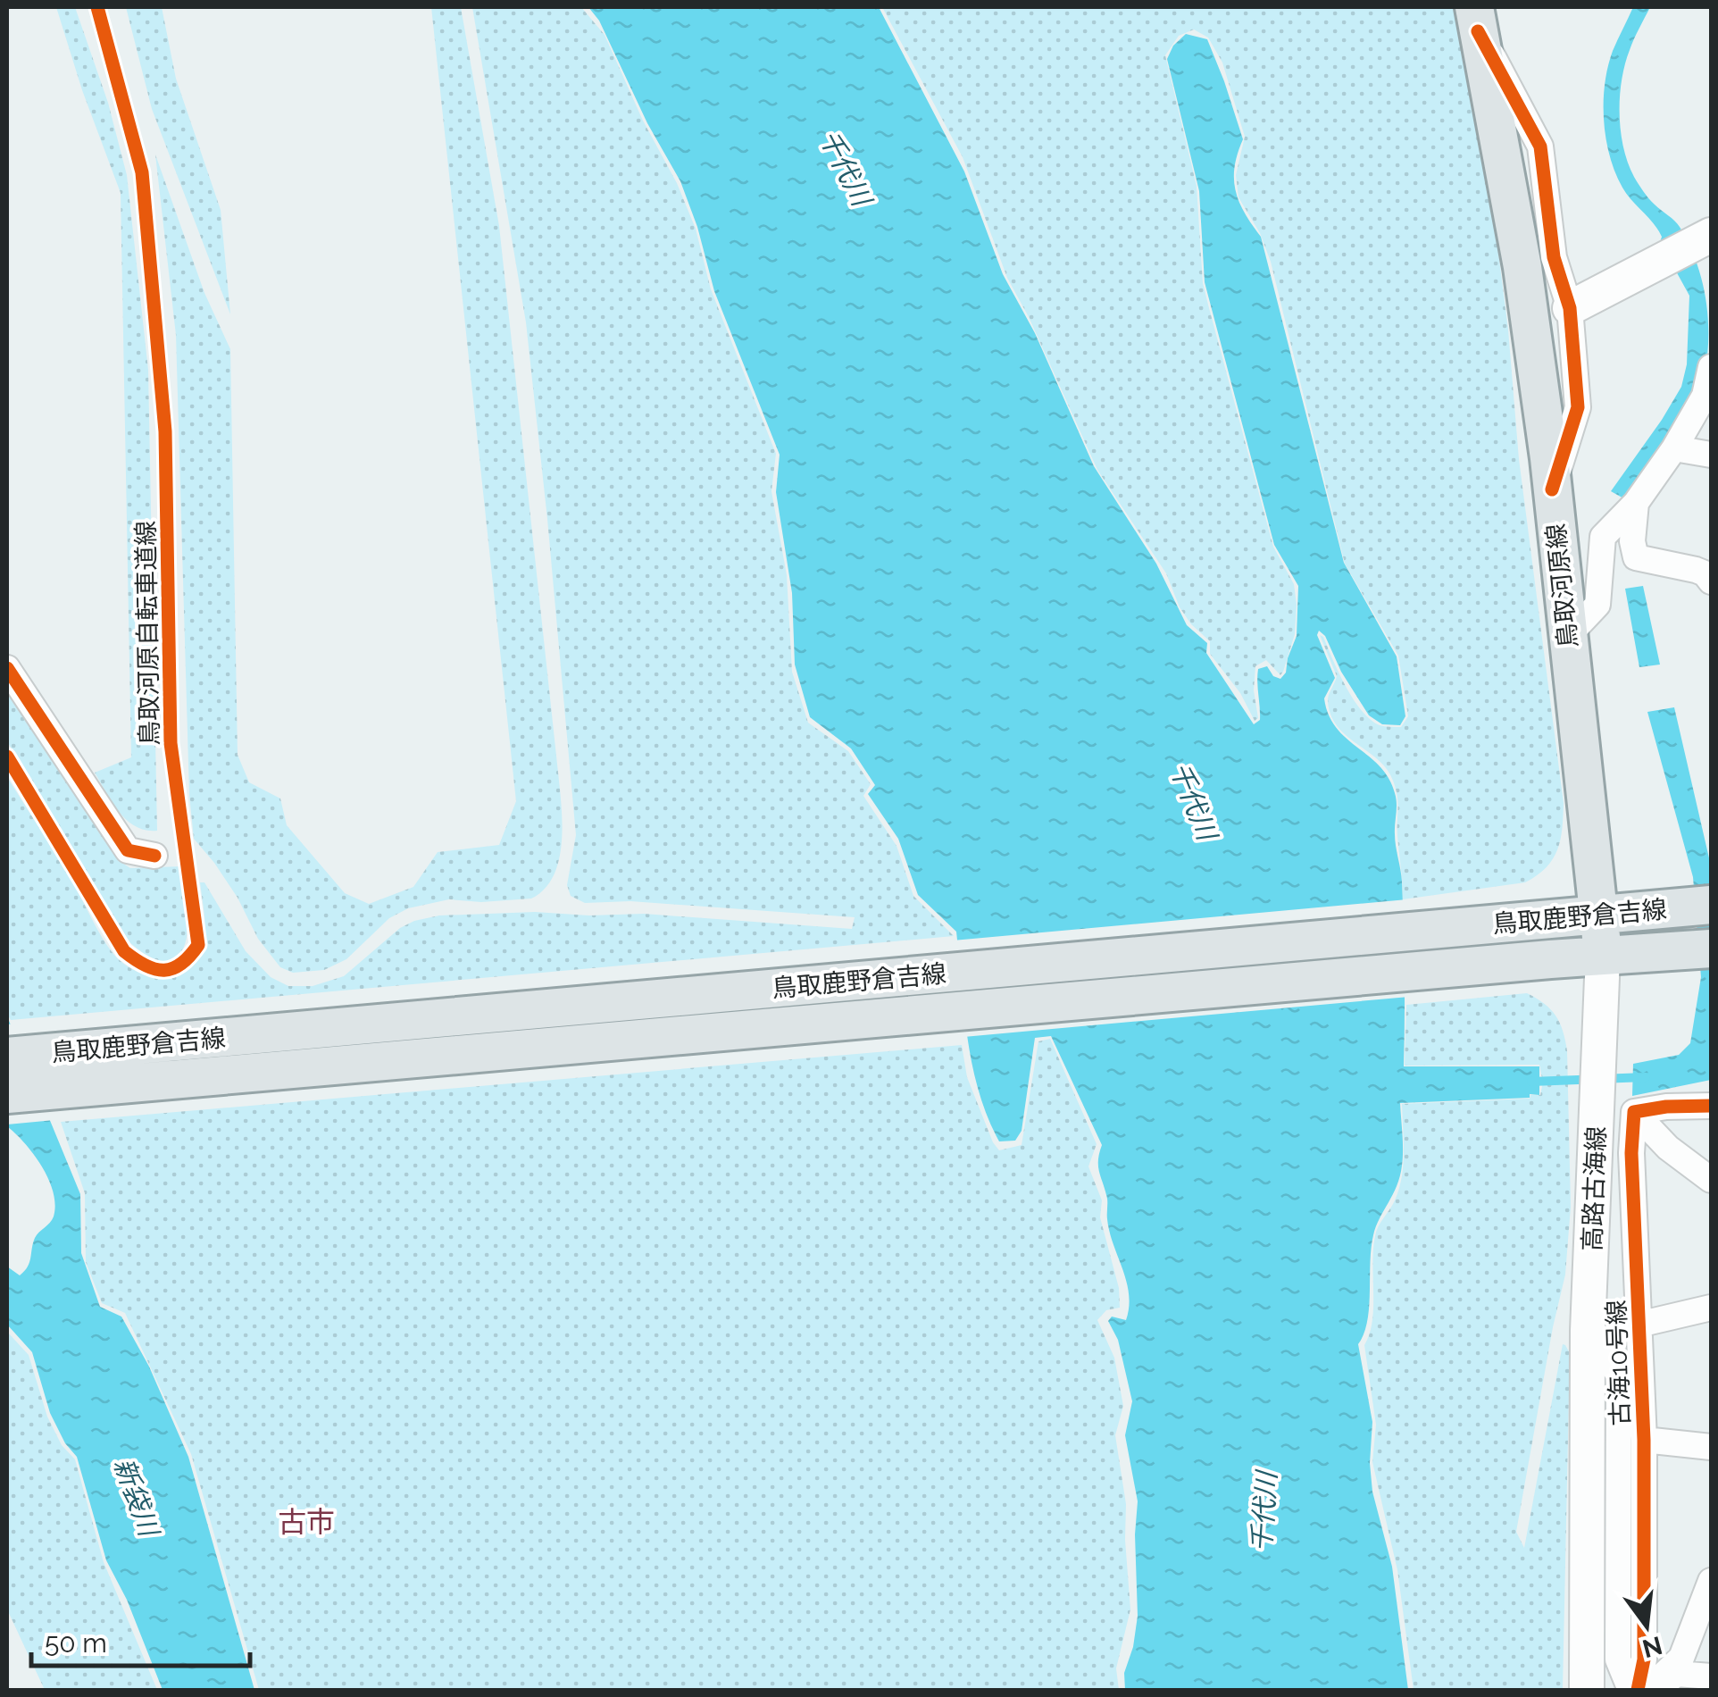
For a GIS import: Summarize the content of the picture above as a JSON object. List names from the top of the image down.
{
  "streets": {
    "main road": ["鳥取河原線", "鳥取鹿野倉吉線", "高路古海線"],
    "street": ["古海10号線"],
    "cycle path": ["鳥取河原自転車道線"]
  },
  "crossings": [
    ["鳥取河原線", "鳥取鹿野倉吉線"],
    ["鳥取河原線", "高路古海線"],
    ["鳥取鹿野倉吉線", "高路古海線"]
  ],
  "districts": ["古市"],
  "water": ["千代川", "新袋川"],
  "scale_bar": "50 m",
  "north": "bottom"
}
